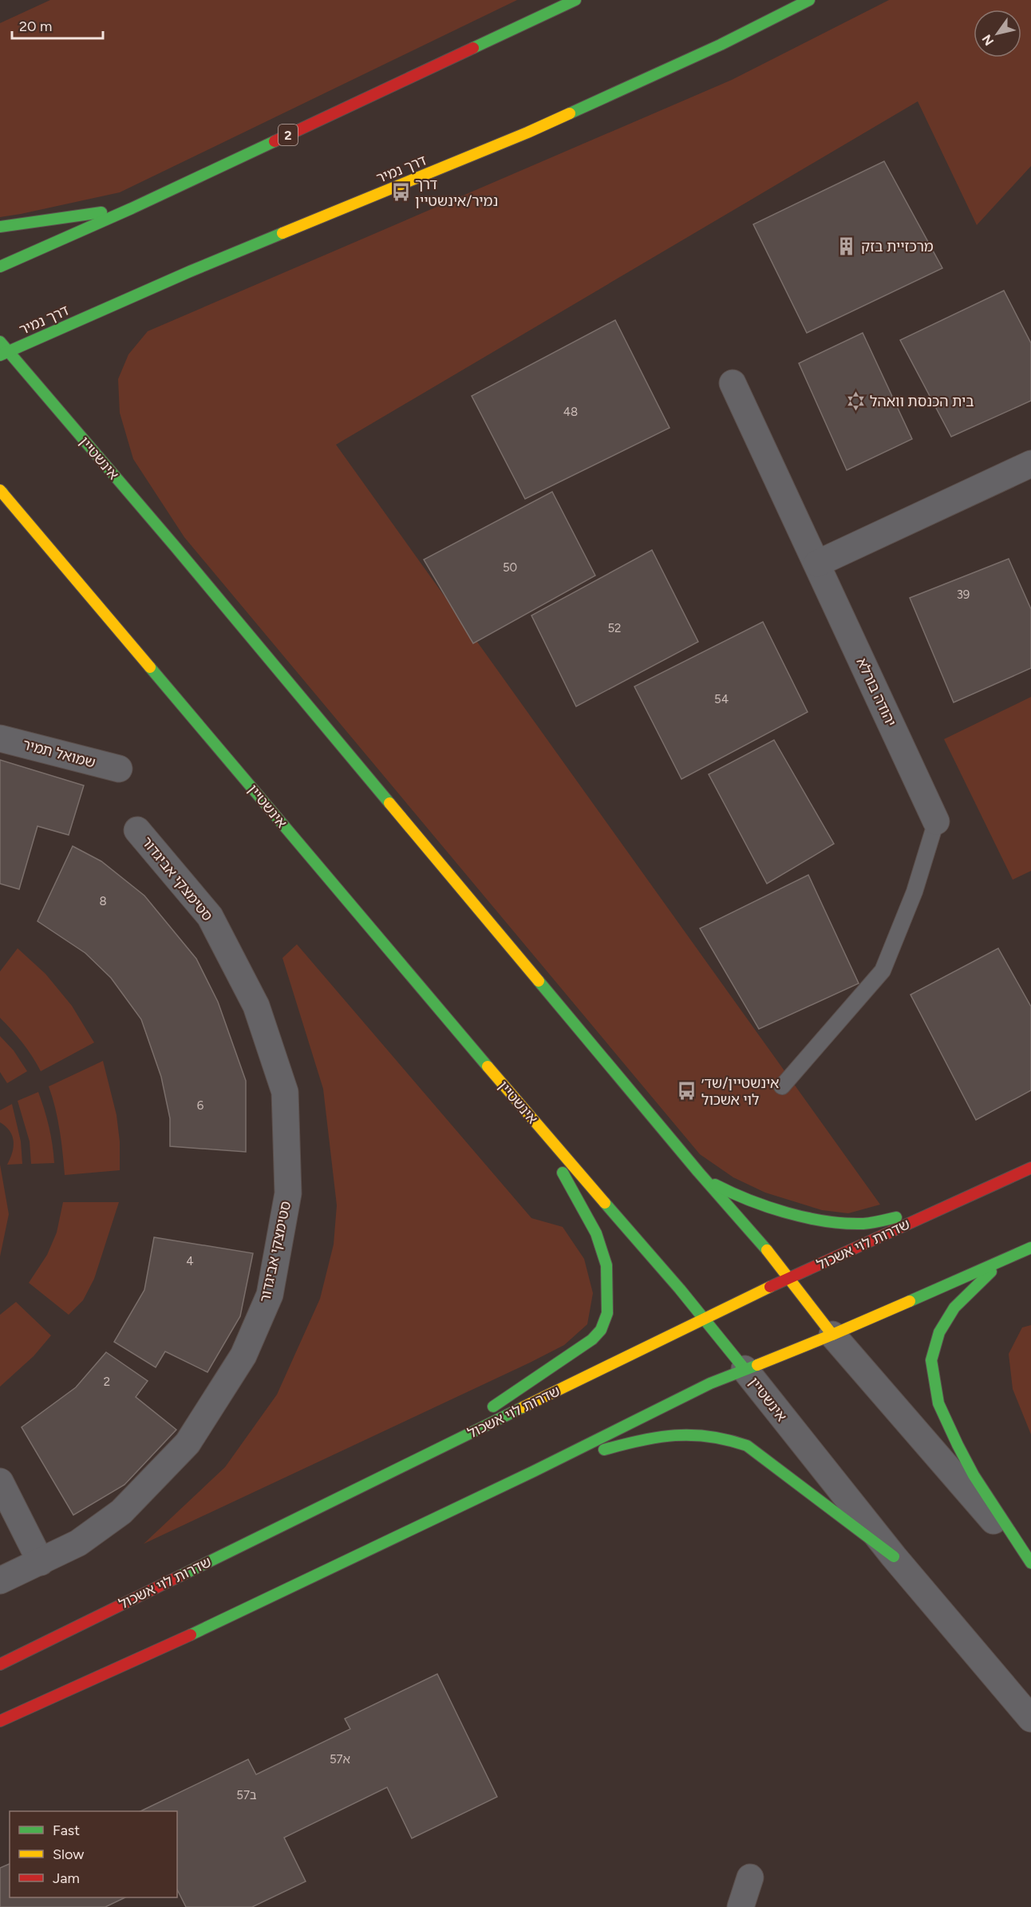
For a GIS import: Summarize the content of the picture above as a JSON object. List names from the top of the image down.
{
  "streets": {
    "main road": [
      "2",
      "דרך נמיר",
      "אינשטיין",
      "שדרות לוי אשכול"
    ],
    "street": ["יהודה בורלא", "שמואל תמיר", "סטימצקי אביגדור"]
  },
  "crossings": [
    ["דרך נמיר", "אינשטיין"],
    ["אינשטיין", "שדרות לוי אשכול"]
  ],
  "places": {
    "bus stop": ["דרך נמיר/אינשטיין", "אינשטיין/שד׳ לוי אשכול"],
    "building": ["מרכזיית בזק"],
    "synagogue": ["בית הכנסת וואהל"]
  },
  "house_numbers": [
    "48",
    "50",
    "39",
    "52",
    "54",
    "8",
    "6",
    "4",
    "2",
    "57א",
    "57ב"
  ],
  "legend": ["Fast", "Slow", "Jam"],
  "scale_bar": "20 m",
  "north": "bottom left"
}
